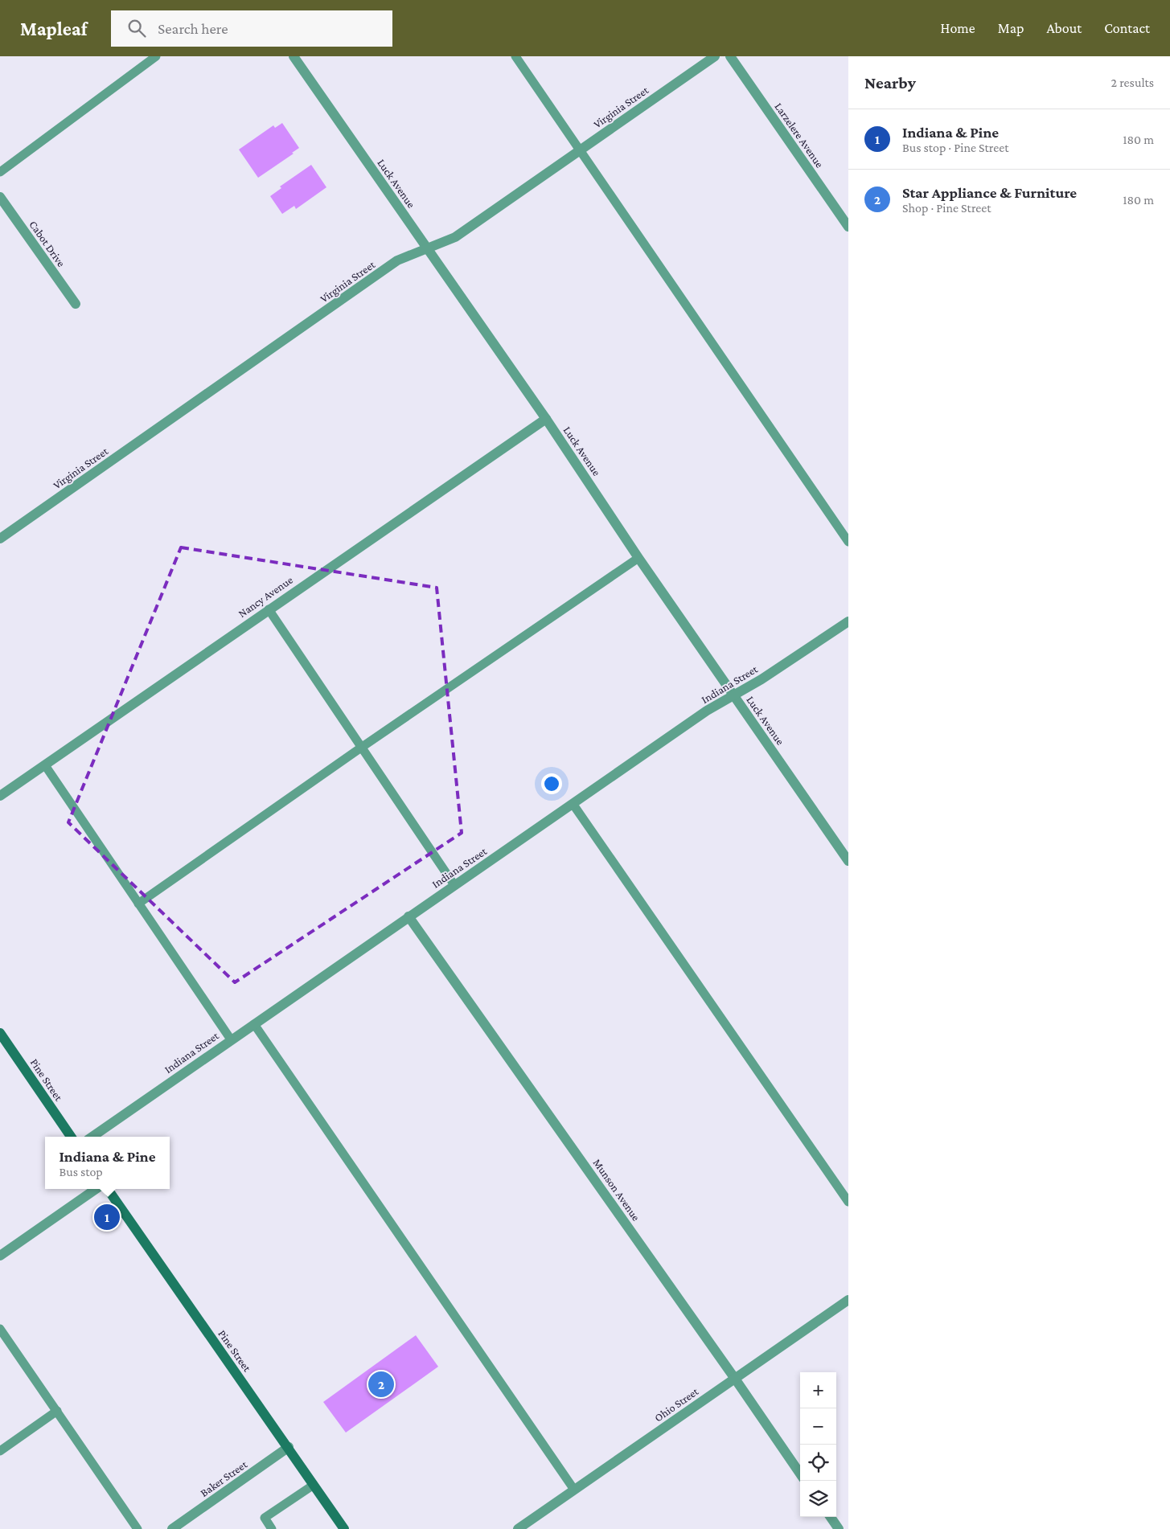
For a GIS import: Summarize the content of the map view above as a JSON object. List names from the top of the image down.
{
  "streets": {
    "main road": ["Pine Street"],
    "street": [
      "Virginia Street",
      "Larzelere Avenue",
      "Luck Avenue",
      "Cabot Drive",
      "Nancy Avenue",
      "Indiana Street",
      "Munson Avenue",
      "Ohio Street",
      "Baker Street"
    ]
  },
  "crossings": [
    ["Virginia Street", "Luck Avenue"],
    ["Luck Avenue", "Nancy Avenue"],
    ["Luck Avenue", "Indiana Street"],
    ["Indiana Street", "Munson Avenue"],
    ["Pine Street", "Baker Street"],
    ["Munson Avenue", "Ohio Street"]
  ],
  "page": {
    "header": "Mapleaf",
    "search": "Search here",
    "nav": [
      "Home",
      "Map",
      "About",
      "Contact"
    ],
    "heading": ["Nearby", "2 results"],
    "list": [
      {
        "mark": "1",
        "name": "Indiana & Pine",
        "note": "Bus stop · Pine Street",
        "value": "180 m"
      },
      {
        "mark": "2",
        "name": "Star Appliance & Furniture",
        "note": "Shop · Pine Street",
        "value": "180 m"
      }
    ],
    "popup": ["Indiana & Pine", "Bus stop"],
    "pins": ["1", "2"],
    "map_buttons": ["+", "−"]
  }
}
